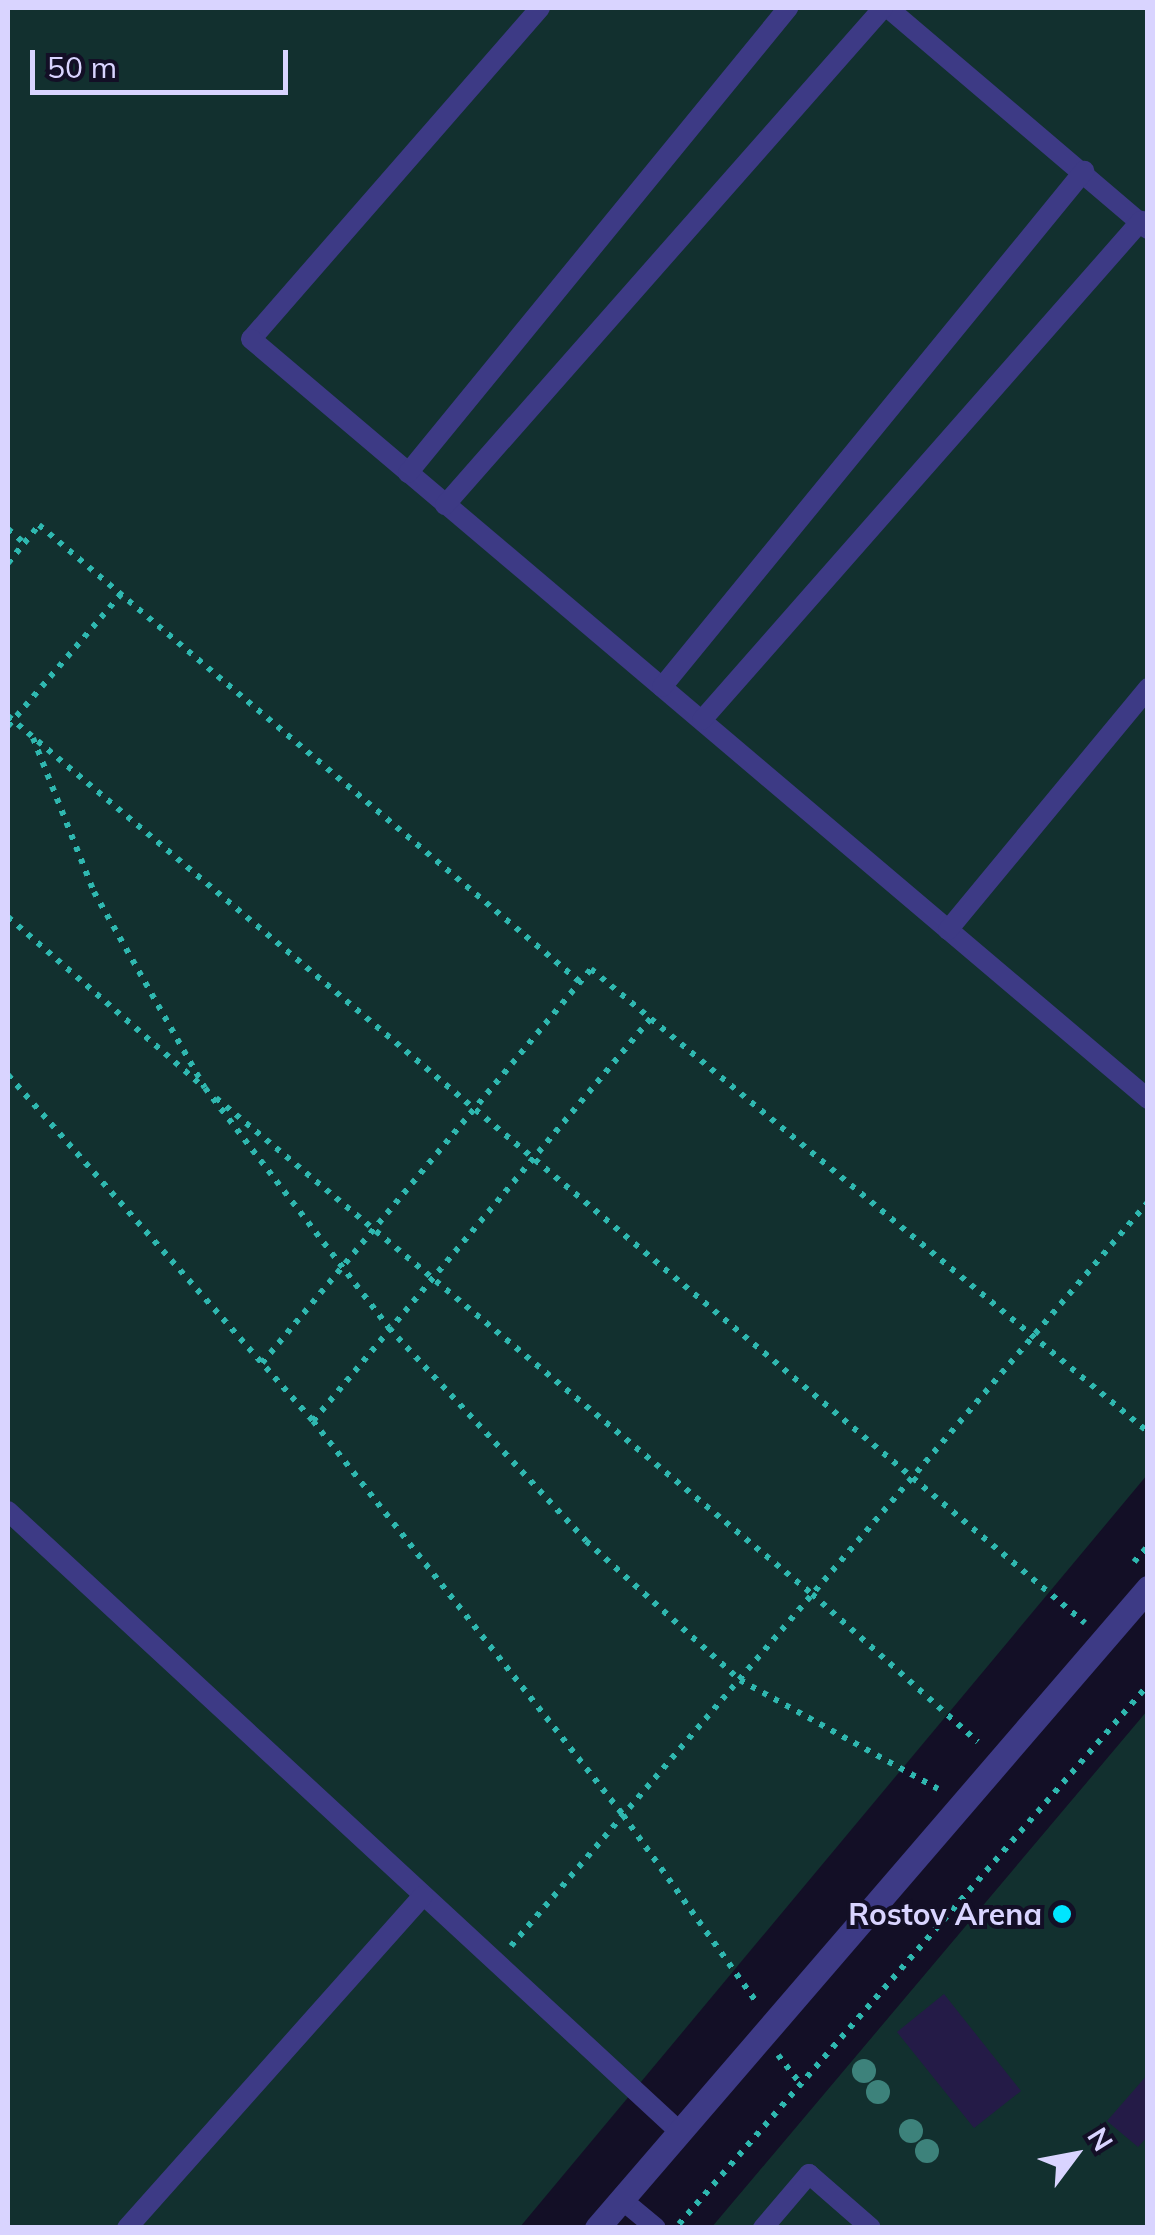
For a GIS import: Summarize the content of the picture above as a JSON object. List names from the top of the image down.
{
  "places": ["Rostov Arena"],
  "scale_bar": "50 m",
  "north": "top right"
}
